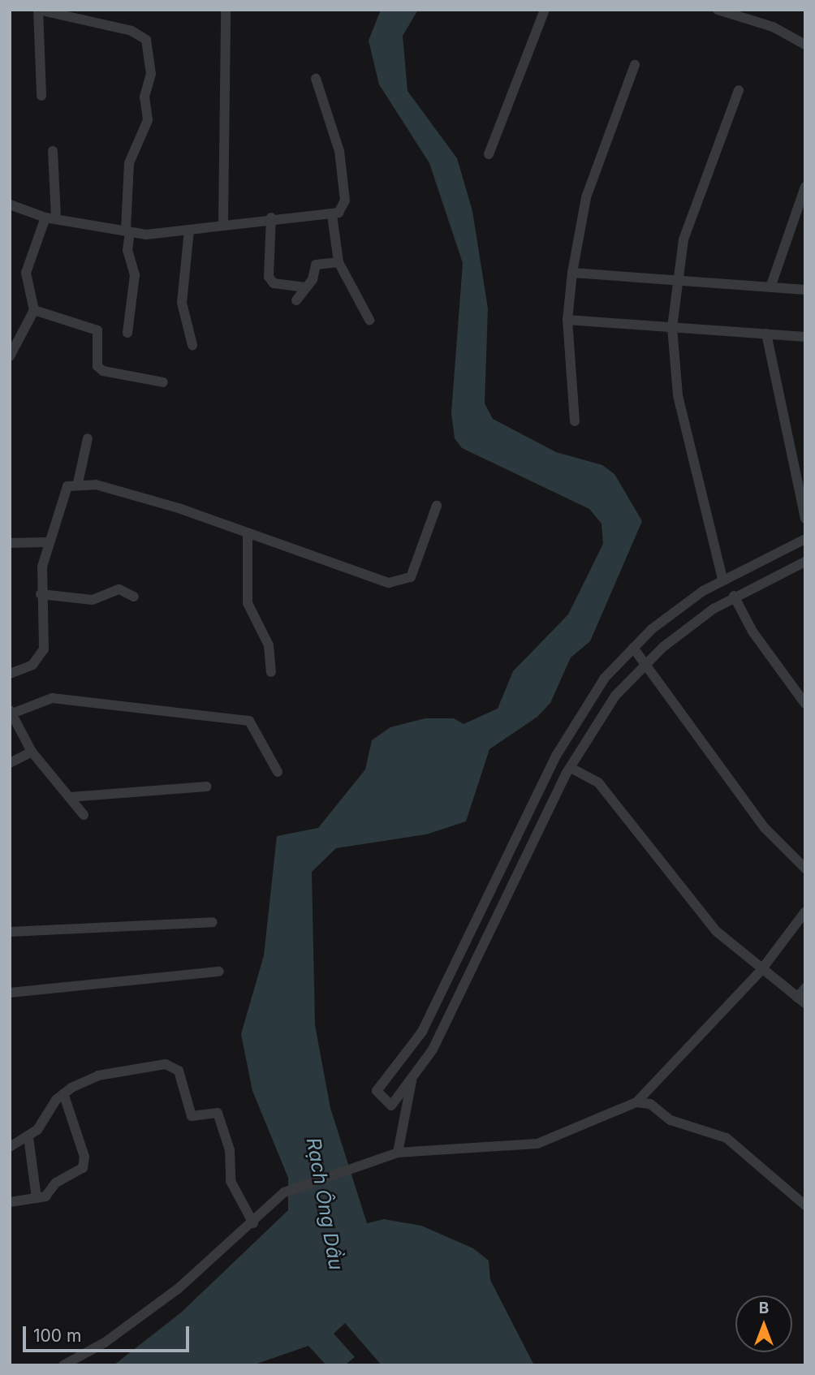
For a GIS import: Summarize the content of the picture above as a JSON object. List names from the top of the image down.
{
  "water": ["Rạch Ông Dầu"],
  "scale_bar": "100 m",
  "north": "top"
}
